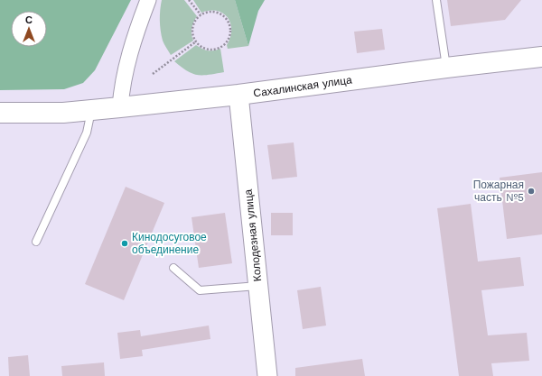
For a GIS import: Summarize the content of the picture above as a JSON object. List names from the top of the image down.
{
  "streets": {
    "main road": ["Сахалинская улица"],
    "street": ["Колодезная улица"]
  },
  "crossings": [
    ["Сахалинская улица", "Колодезная улица"]
  ],
  "places": ["Пожарная часть №5", "Кинодосуговое объединение"],
  "north": "top"
}
